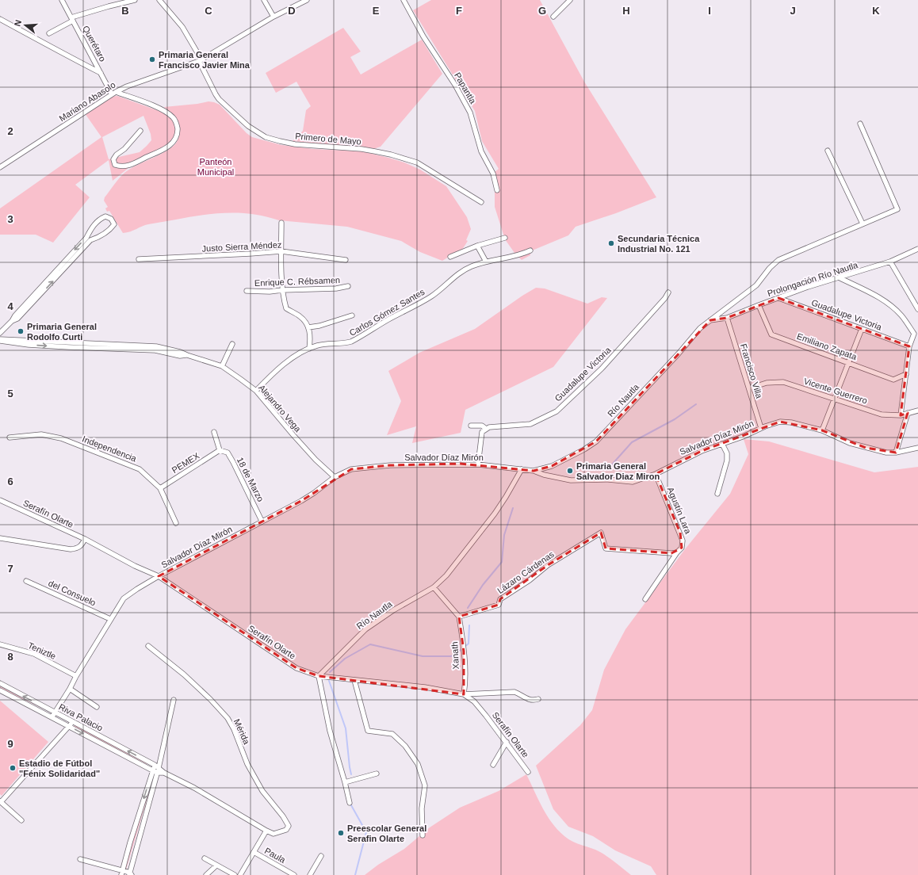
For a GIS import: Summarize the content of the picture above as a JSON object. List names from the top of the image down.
{
  "streets": {
    "street": [
      "Querétaro",
      "Papantla",
      "Mariano Abasolo",
      "Primero de Mayo",
      "Justo Sierra Méndez",
      "Prolongación Río Nautla",
      "Enrique C. Rébsamen",
      "Carlos Gómez Santes",
      "Guadalupe Victoria",
      "Emiliano Zapata",
      "Francisco Villa",
      "Vicente Guerrero",
      "Río Nautla",
      "Alejandro Vega",
      "Salvador Díaz Mirón",
      "Independencia",
      "PEMEX",
      "18 de Marzo",
      "Agustín Lara",
      "Serafín Olarte",
      "Lázaro Cárdenas",
      "del Consuelo",
      "Teniztle",
      "Xanath",
      "Riva Palacio",
      "Mérida",
      "Paula"
    ]
  },
  "crossings": [
    ["Querétaro", "Mariano Abasolo"],
    ["Mariano Abasolo", "Primero de Mayo"],
    ["Prolongación Río Nautla", "Guadalupe Victoria"],
    ["Prolongación Río Nautla", "Emiliano Zapata"],
    ["Prolongación Río Nautla", "Francisco Villa"],
    ["Prolongación Río Nautla", "Río Nautla"],
    ["Carlos Gómez Santes", "Alejandro Vega"],
    ["Francisco Villa", "Vicente Guerrero"],
    ["Francisco Villa", "Salvador Díaz Mirón"],
    ["Río Nautla", "Salvador Díaz Mirón"],
    ["Río Nautla", "Serafín Olarte"],
    ["Alejandro Vega", "Salvador Díaz Mirón"],
    ["Salvador Díaz Mirón", "18 de Marzo"],
    ["Salvador Díaz Mirón", "Agustín Lara"],
    ["Salvador Díaz Mirón", "Serafín Olarte"],
    ["Salvador Díaz Mirón", "del Consuelo"],
    ["Salvador Díaz Mirón", "Teniztle"],
    ["Salvador Díaz Mirón", "Riva Palacio"],
    ["Independencia", "PEMEX"],
    ["PEMEX", "18 de Marzo"],
    ["Agustín Lara", "Lázaro Cárdenas"],
    ["Serafín Olarte", "Xanath"],
    ["Lázaro Cárdenas", "Xanath"],
    ["Riva Palacio", "Mérida"],
    ["Riva Palacio", "Paula"]
  ],
  "parks": ["Panteón Municipal"],
  "places": [
    "Primaria General Francisco Javier Mina",
    "Secundaria Técnica Industrial No. 121",
    "Primaria General Rodolfo Curti",
    "Primaria General Salvador Diaz Miron",
    "Estadio de Fútbol \"Fénix Solidaridad\"",
    "Preescolar General Serafin Olarte"
  ],
  "north": "left",
  "grid": {
    "columns": [
      "B",
      "C",
      "D",
      "E",
      "F",
      "G",
      "H",
      "I",
      "J",
      "K"
    ],
    "rows": [
      "2",
      "3",
      "4",
      "5",
      "6",
      "7",
      "8",
      "9"
    ]
  }
}
